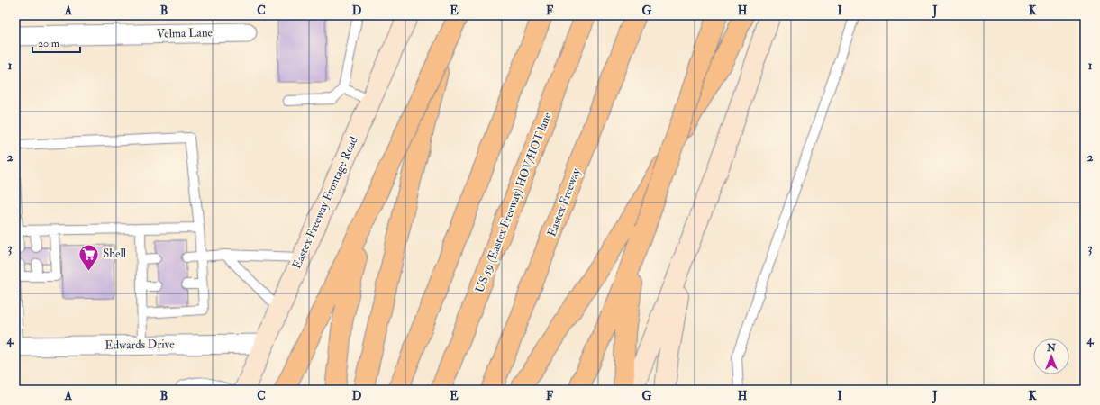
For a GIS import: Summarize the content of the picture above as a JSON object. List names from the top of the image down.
{
  "streets": {
    "highway": ["US 59 (Eastex Freeway) HOV/HOT lane", "Eastex Freeway"],
    "main road": ["Eastex Freeway Frontage Road"],
    "street": ["Velma Lane", "Edwards Drive"]
  },
  "crossings": [
    ["Eastex Freeway Frontage Road", "Edwards Drive"]
  ],
  "places": {
    "supermarket": ["Shell"]
  },
  "scale_bar": "20 m",
  "north": "top",
  "grid": {
    "columns": [
      "A",
      "B",
      "C",
      "D",
      "E",
      "F",
      "G",
      "H",
      "I",
      "J",
      "K"
    ],
    "rows": [
      "1",
      "2",
      "3",
      "4"
    ]
  }
}
